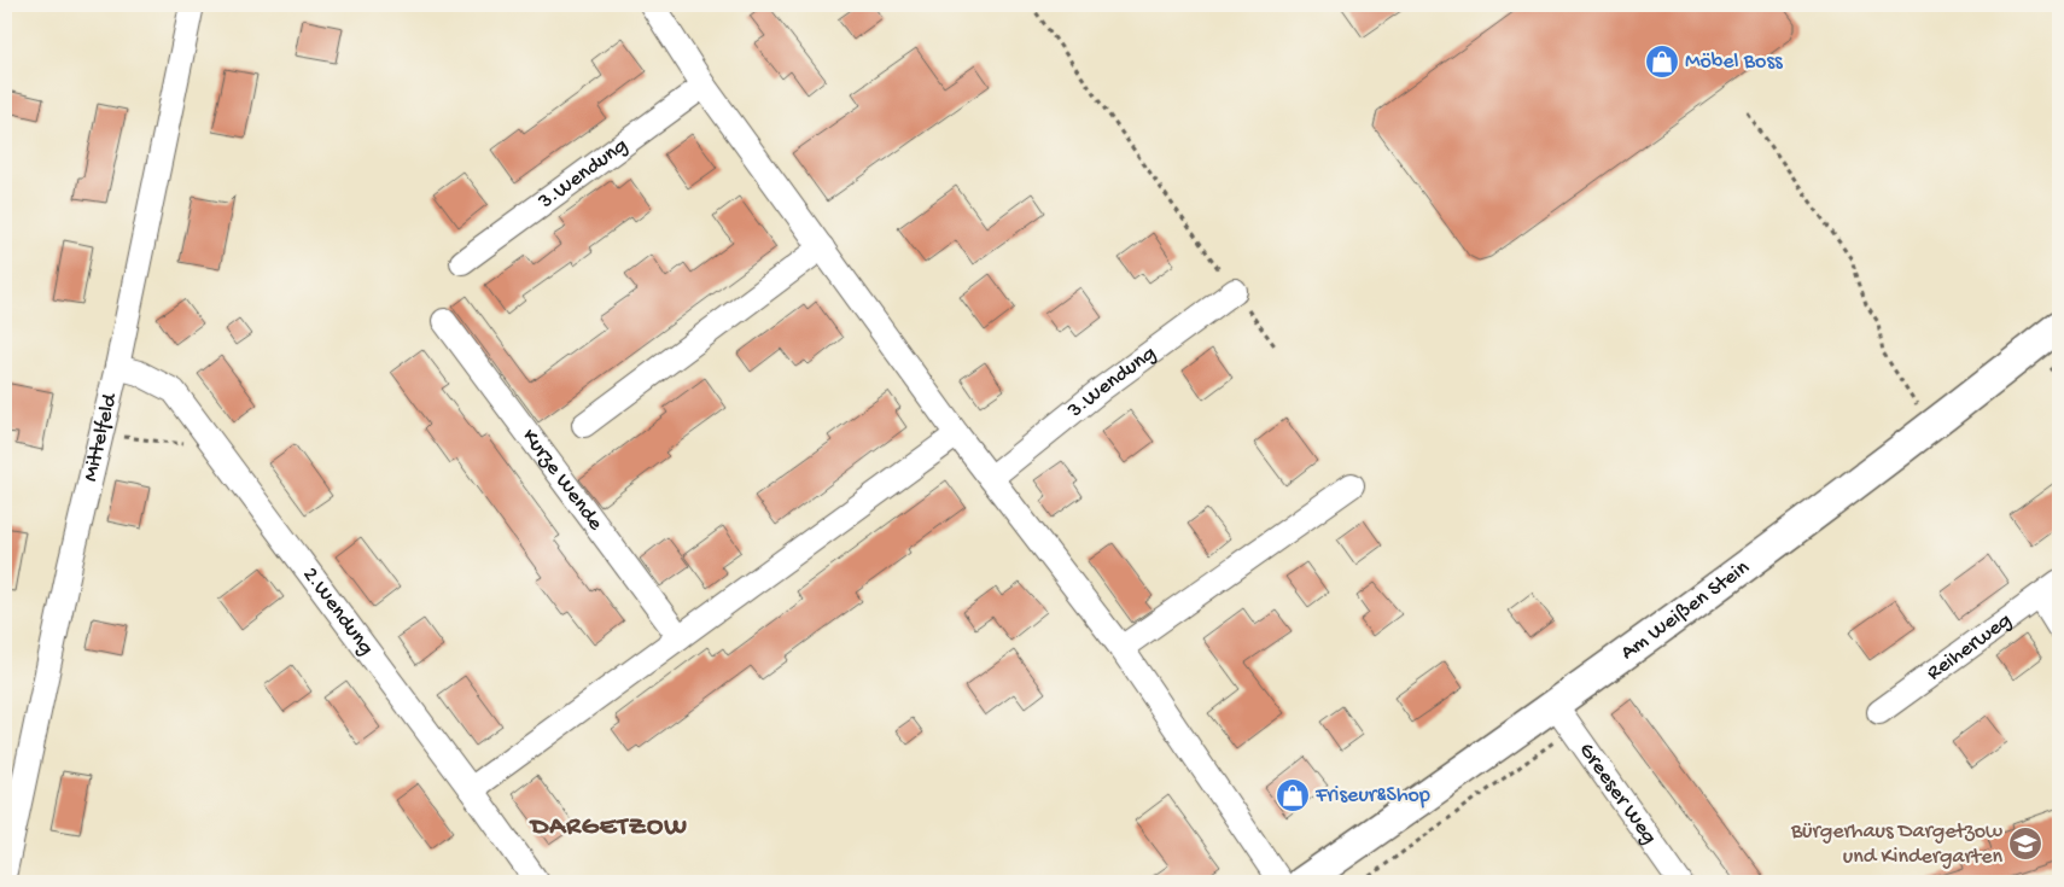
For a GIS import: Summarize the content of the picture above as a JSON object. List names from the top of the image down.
{
  "streets": {
    "street": [
      "3.Wendung",
      "Mittelfeld",
      "Kurze Wende",
      "Am Weißen Stein",
      "2.Wendung",
      "Reiherweg",
      "Greeser Weg"
    ]
  },
  "crossings": [
    ["Mittelfeld", "2.Wendung"],
    ["Am Weißen Stein", "Greeser Weg"]
  ],
  "districts": ["DARGETZOW"],
  "places": {
    "shop": ["Möbel Boss", "Friseur&Shop"],
    "school or university": ["Bürgerhaus Dargetzow und Kindergarten"]
  }
}
